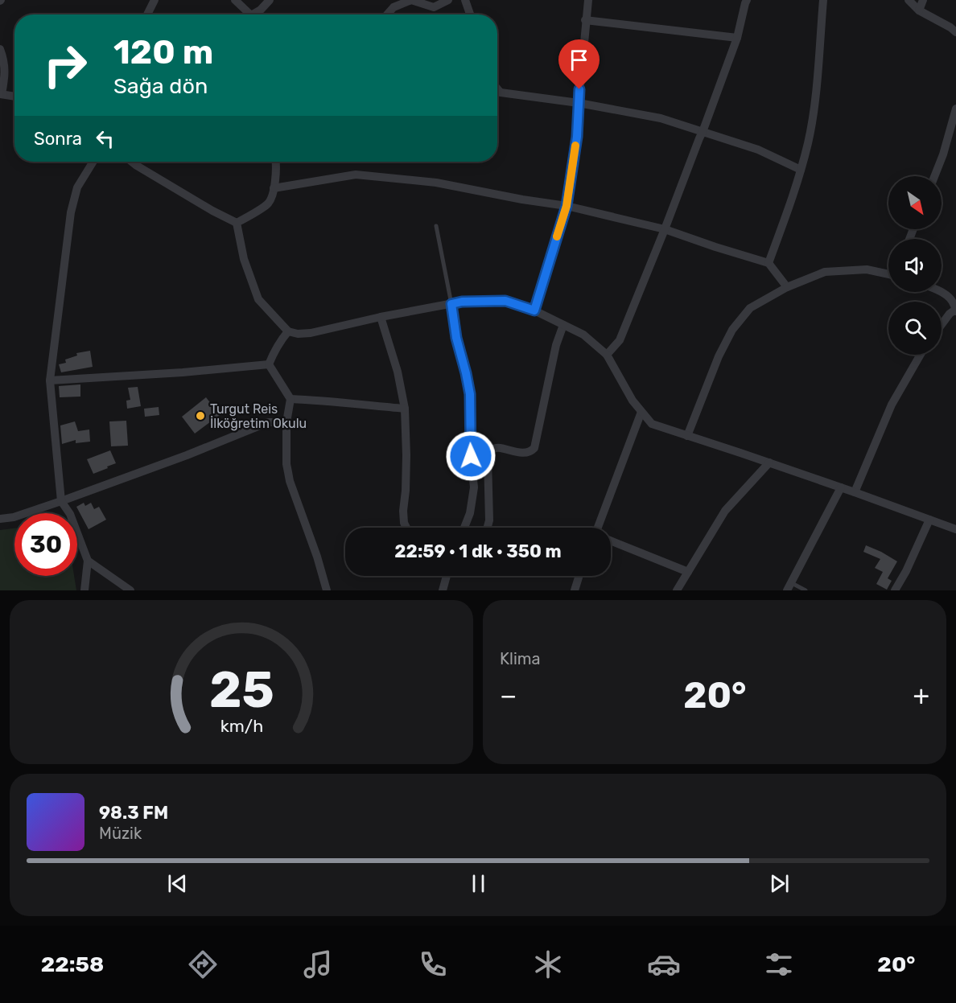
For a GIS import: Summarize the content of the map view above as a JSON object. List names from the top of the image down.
{
  "places": ["Turgut Reis İlköğretim Okulu"],
  "north": "bottom right",
  "page": {
    "turn": ["120 m", "Sağa dön"],
    "then": "Sonra",
    "limit": "30",
    "trip": "22:59 · 1 dk · 350 m",
    "tile": "Klima",
    "heat": ["−", "20°", "+"],
    "song": ["98.3 FM", "Müzik"],
    "tabs": ["22:58", "20°"],
    "gauge": ["25", "km/h"]
  }
}
